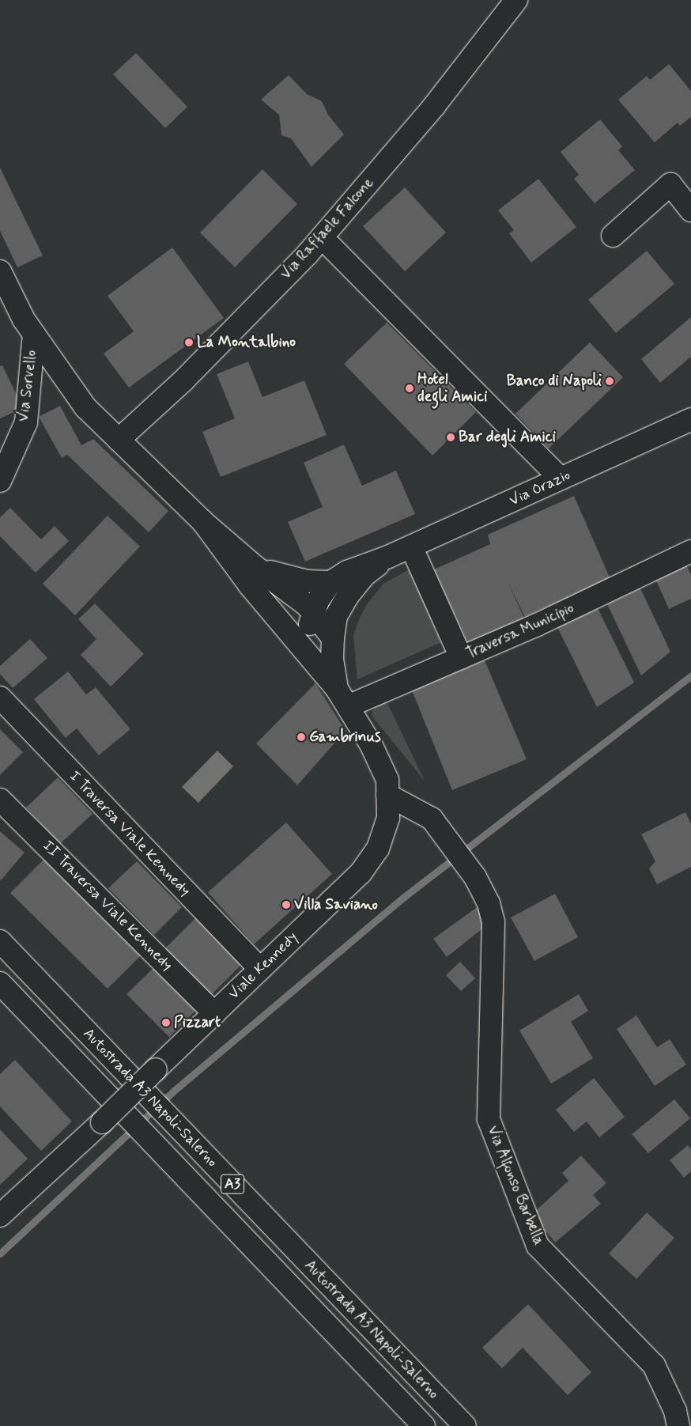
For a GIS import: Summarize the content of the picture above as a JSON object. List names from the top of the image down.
{
  "streets": {
    "main road": [
      "Via Raffaele Falcone",
      "Via Sorvello",
      "Via Orazio",
      "Traversa Municipio",
      "I Traversa Viale Kennedy",
      "II Traversa Viale Kennedy",
      "Viale Kennedy",
      "Autostrada A3 Napoli-Salerno",
      "A3",
      "Via Alfonso Barbella"
    ]
  },
  "crossings": [
    ["Traversa Municipio", "Viale Kennedy"],
    ["I Traversa Viale Kennedy", "Viale Kennedy"],
    ["II Traversa Viale Kennedy", "Viale Kennedy"],
    ["Viale Kennedy", "Via Alfonso Barbella"]
  ],
  "places": [
    "La Montalbino",
    "Banco di Napoli",
    "Hotel degli Amici",
    "Bar degli Amici",
    "Gambrinus",
    "Villa Saviano",
    "Pizzart"
  ]
}
